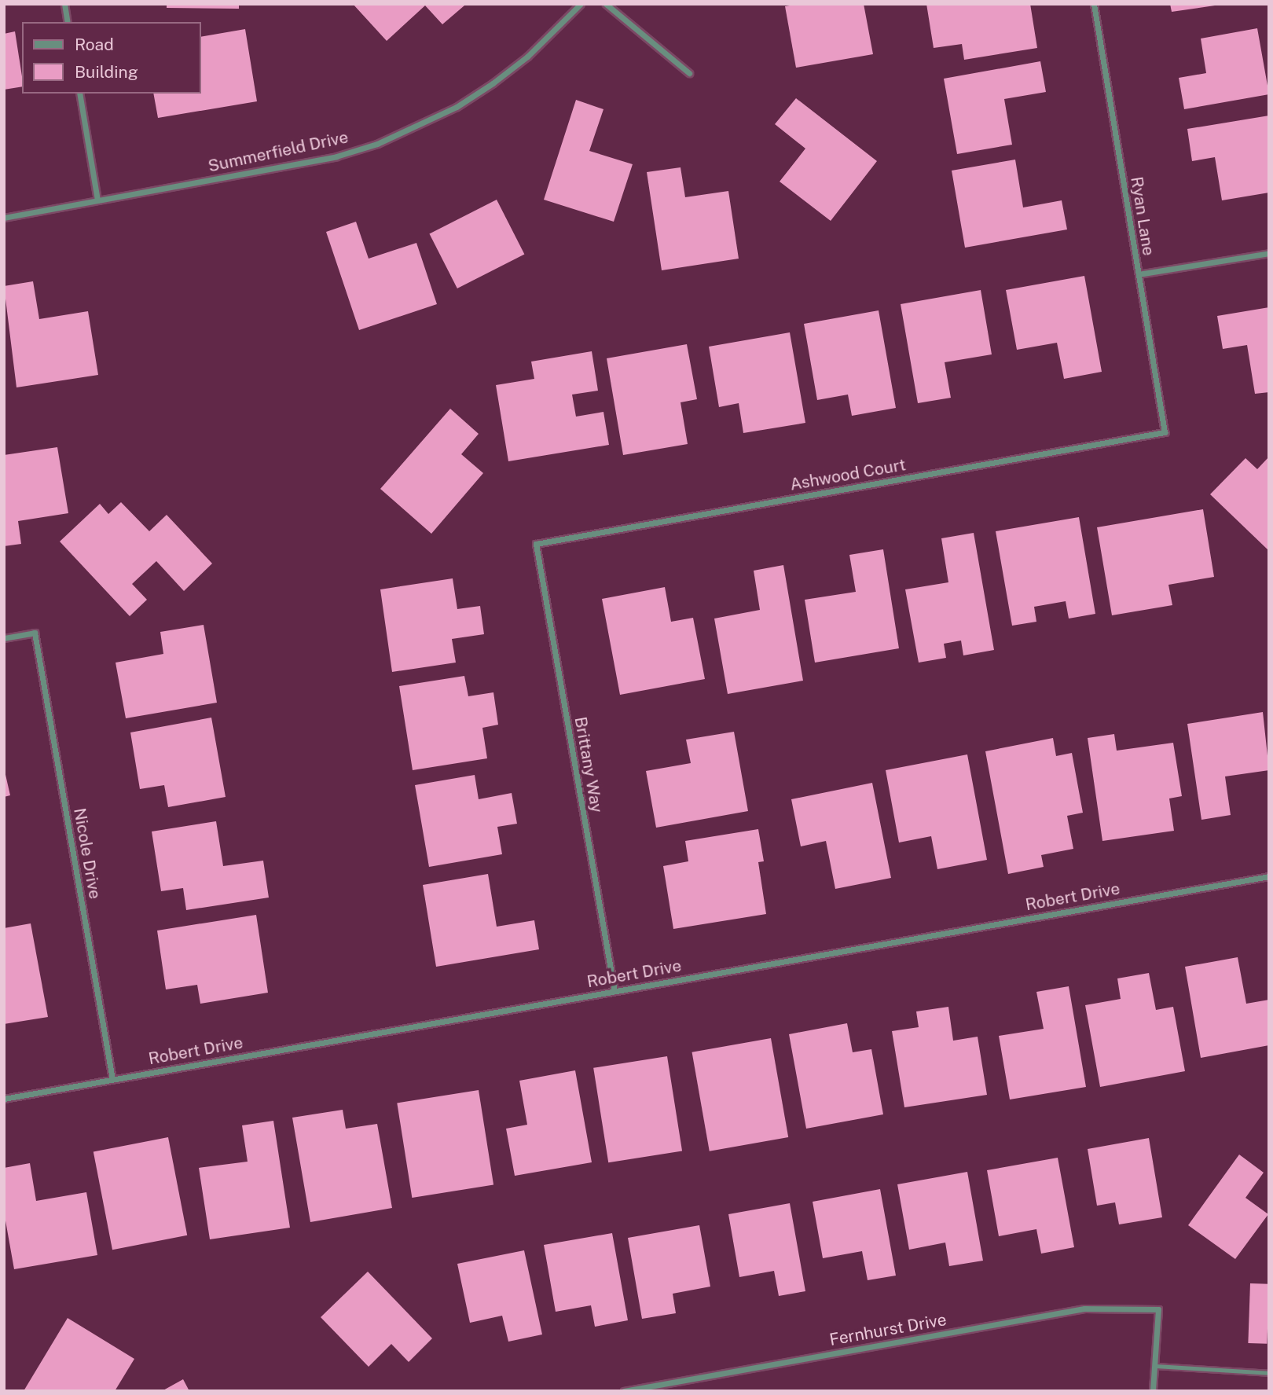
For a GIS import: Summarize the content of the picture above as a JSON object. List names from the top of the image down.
{
  "streets": {
    "street": [
      "Summerfield Drive",
      "Ryan Lane",
      "Ashwood Court",
      "Brittany Way",
      "Nicole Drive",
      "Robert Drive",
      "Fernhurst Drive"
    ]
  },
  "crossings": [
    ["Ryan Lane", "Ashwood Court"],
    ["Ashwood Court", "Brittany Way"],
    ["Brittany Way", "Robert Drive"],
    ["Nicole Drive", "Robert Drive"]
  ],
  "legend": ["Road", "Building"]
}
